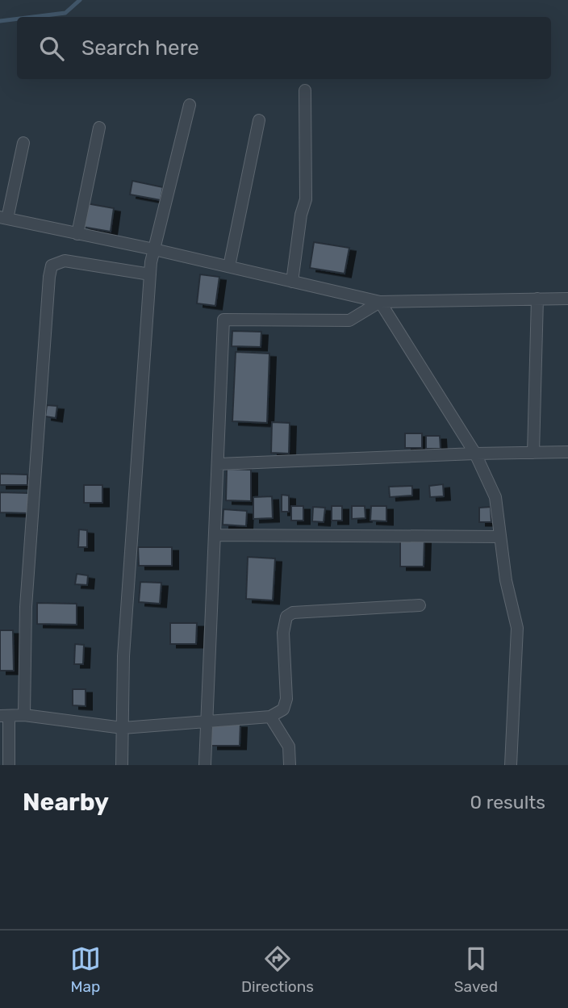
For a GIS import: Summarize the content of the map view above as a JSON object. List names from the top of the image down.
{
  "page": {
    "search": "Search here",
    "heading": ["Nearby", "0 results"],
    "nav": ["Map", "Directions", "Saved"]
  }
}
